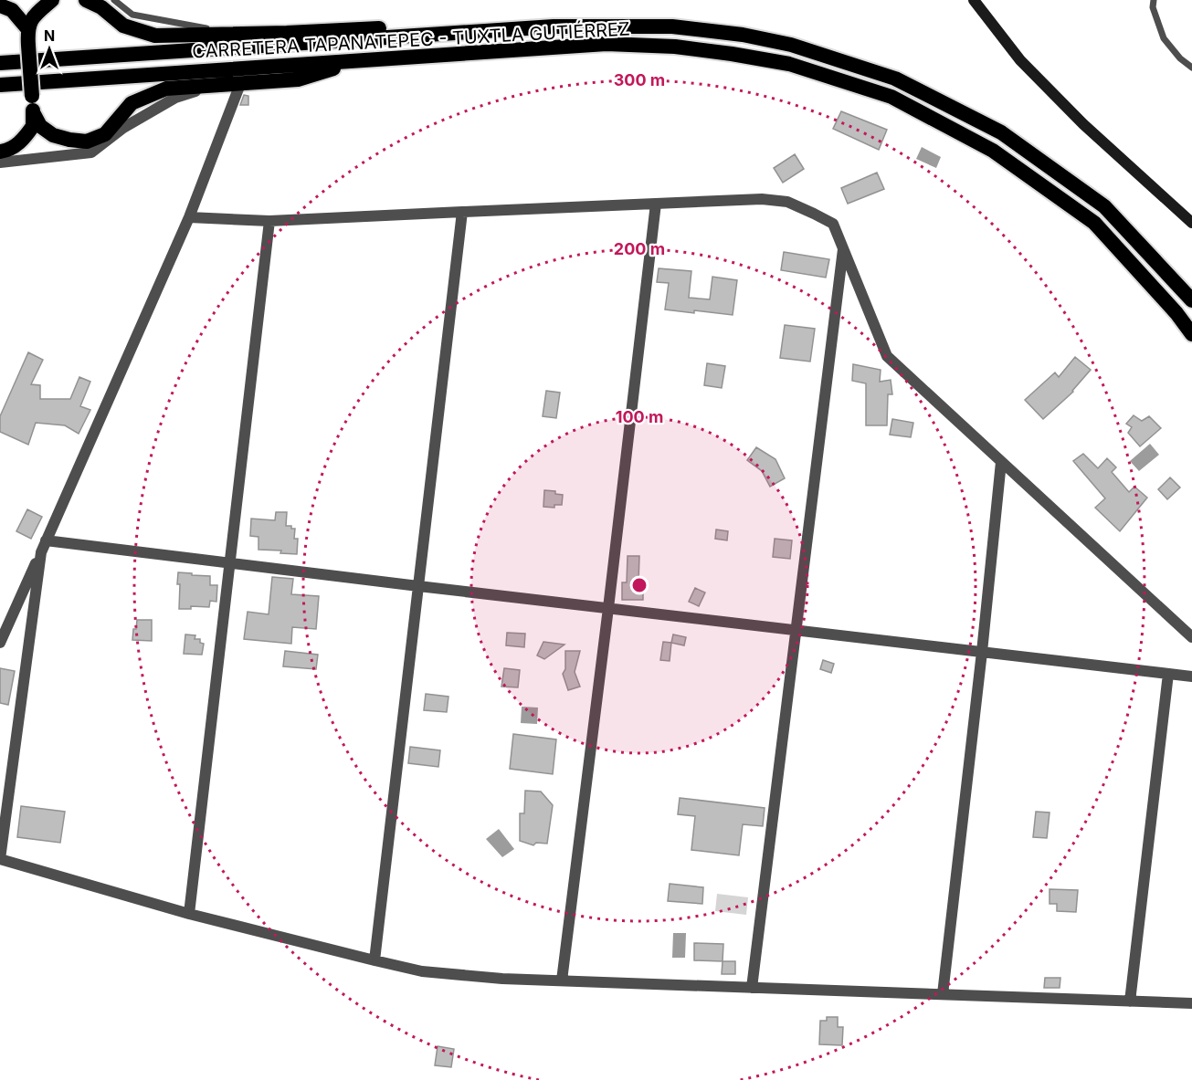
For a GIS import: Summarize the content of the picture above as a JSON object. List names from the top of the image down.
{
  "streets": {
    "highway": ["CARRETERA TAPANATEPEC - TUXTLA GUTIÉRREZ"]
  },
  "north": "top",
  "rings": ["300 m", "200 m", "100 m"]
}
